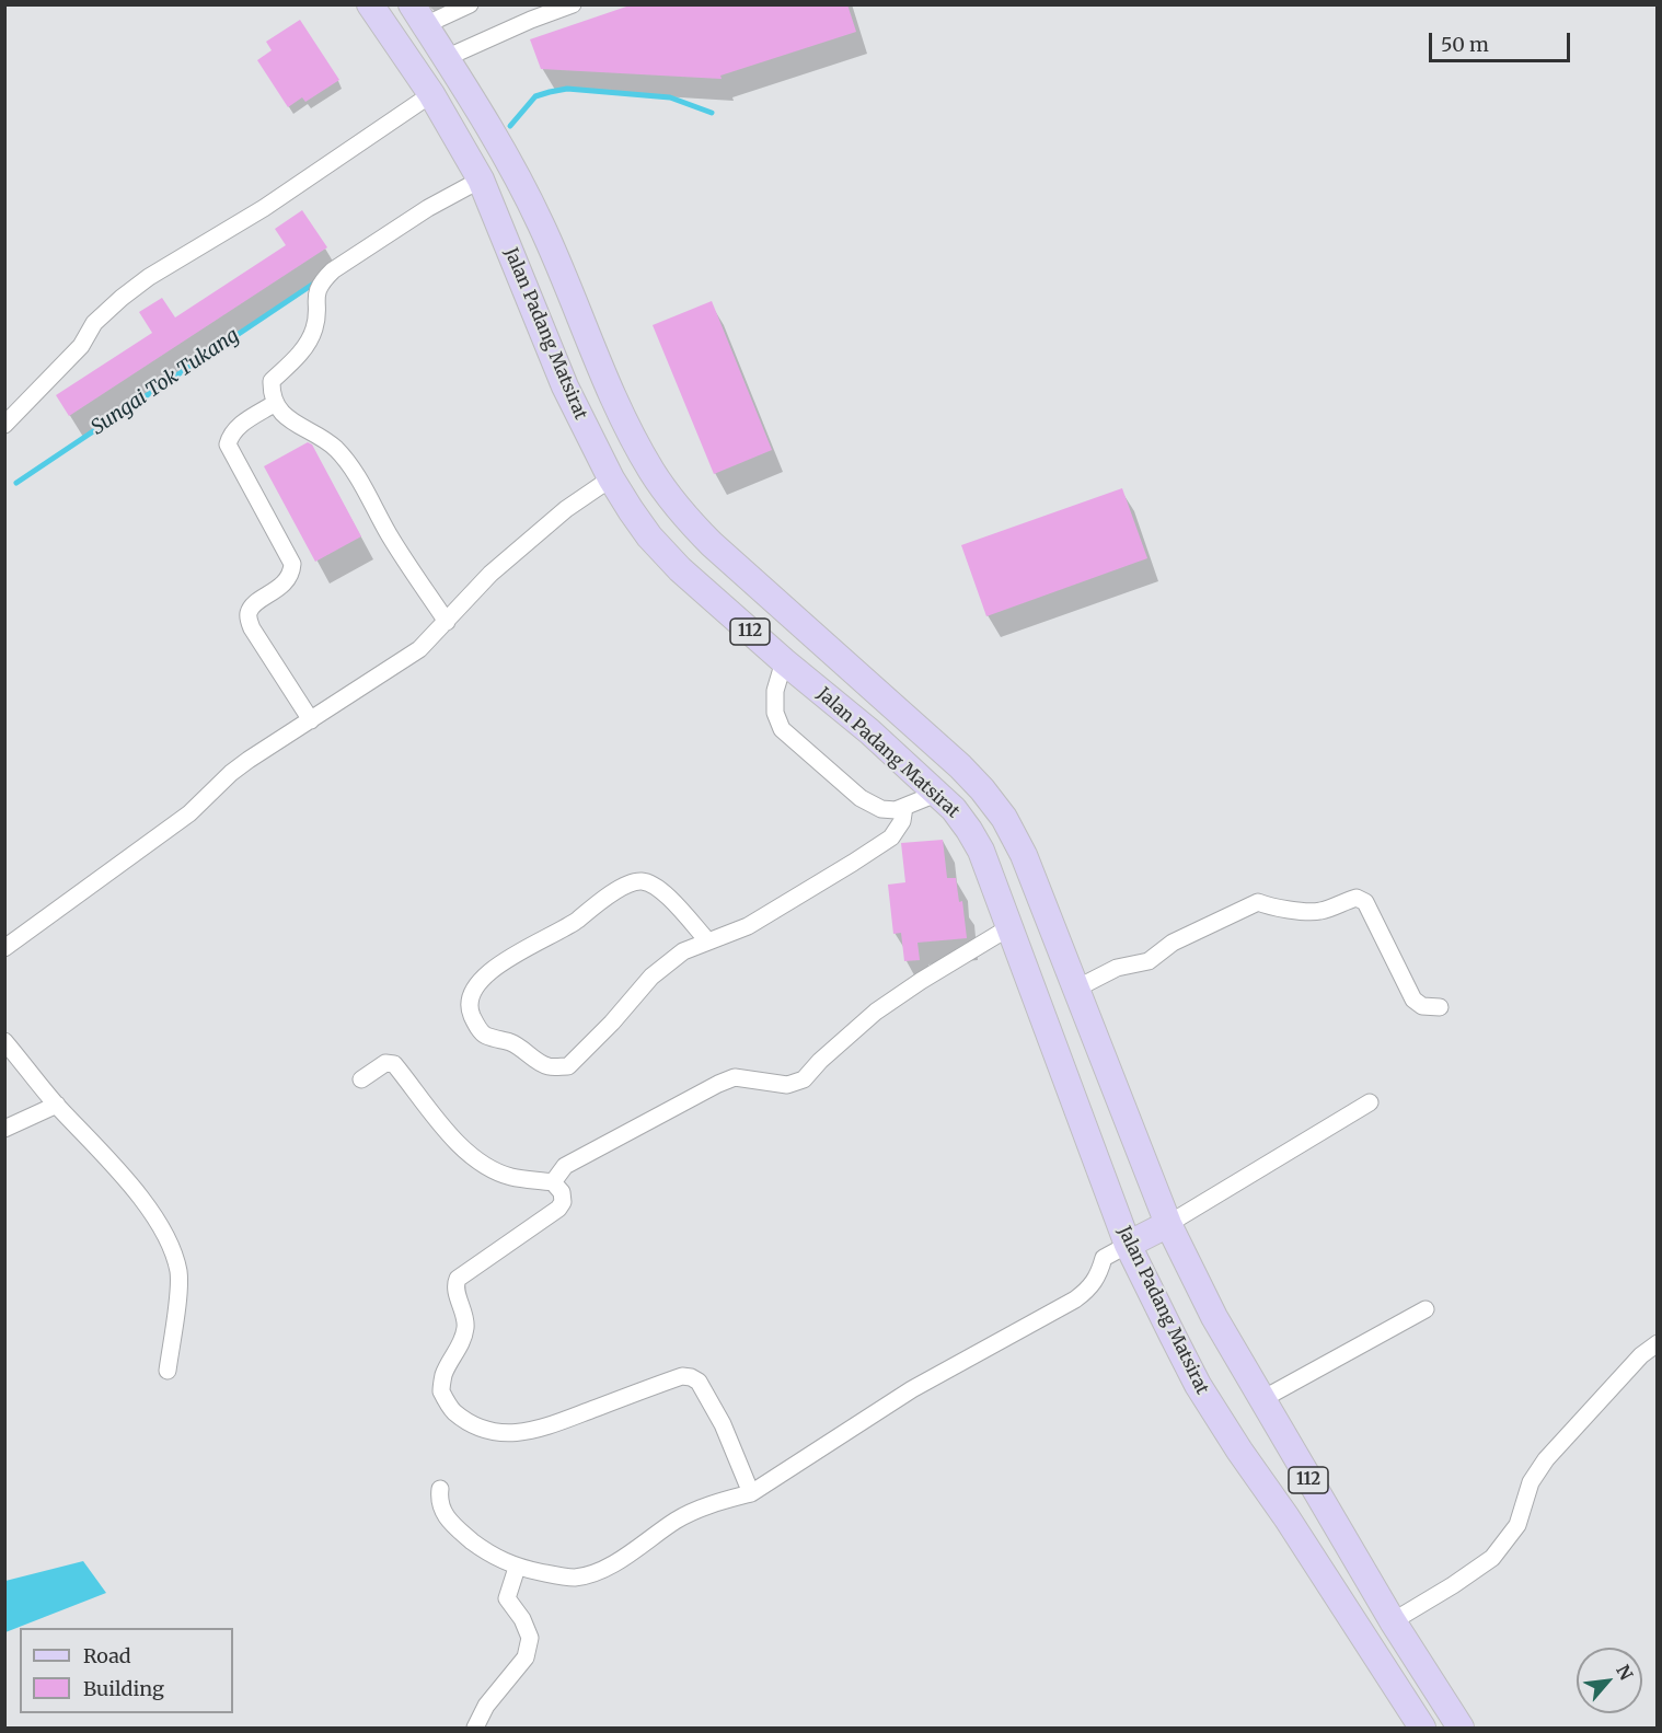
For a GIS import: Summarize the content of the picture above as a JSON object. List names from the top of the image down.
{
  "streets": {
    "main road": ["Jalan Padang Matsirat", "112"]
  },
  "water": ["Sungai Tok Tukang"],
  "legend": ["Road", "Building"],
  "scale_bar": "50 m",
  "north": "top right"
}
